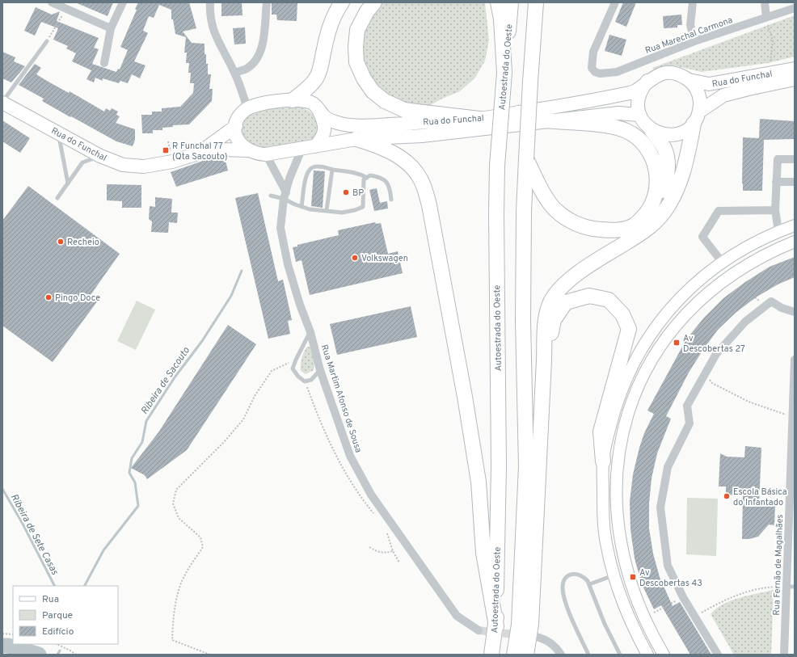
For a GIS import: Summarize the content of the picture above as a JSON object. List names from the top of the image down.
{
  "streets": {
    "highway": ["Autoestrada do Oeste"],
    "main road": ["Rua do Funchal"],
    "street": ["Rua Marechal Carmona", "Rua Martim Afonso de Sousa", "Rua Fernão de Magalhães"]
  },
  "crossings": [
    ["Rua do Funchal", "Rua Martim Afonso de Sousa"]
  ],
  "water": ["Ribeira de Sacouto", "Ribeira de Sete Casas"],
  "places": {
    "transit": ["R Funchal 77 (Qta Sacouto)", "Av Descobertas 27", "Av Descobertas 43"],
    "other": [
      "BP",
      "Recheio",
      "Volkswagen",
      "Pingo Doce",
      "Escola Básica do Infantado"
    ]
  },
  "legend": ["Rua", "Parque", "Edifício"]
}
